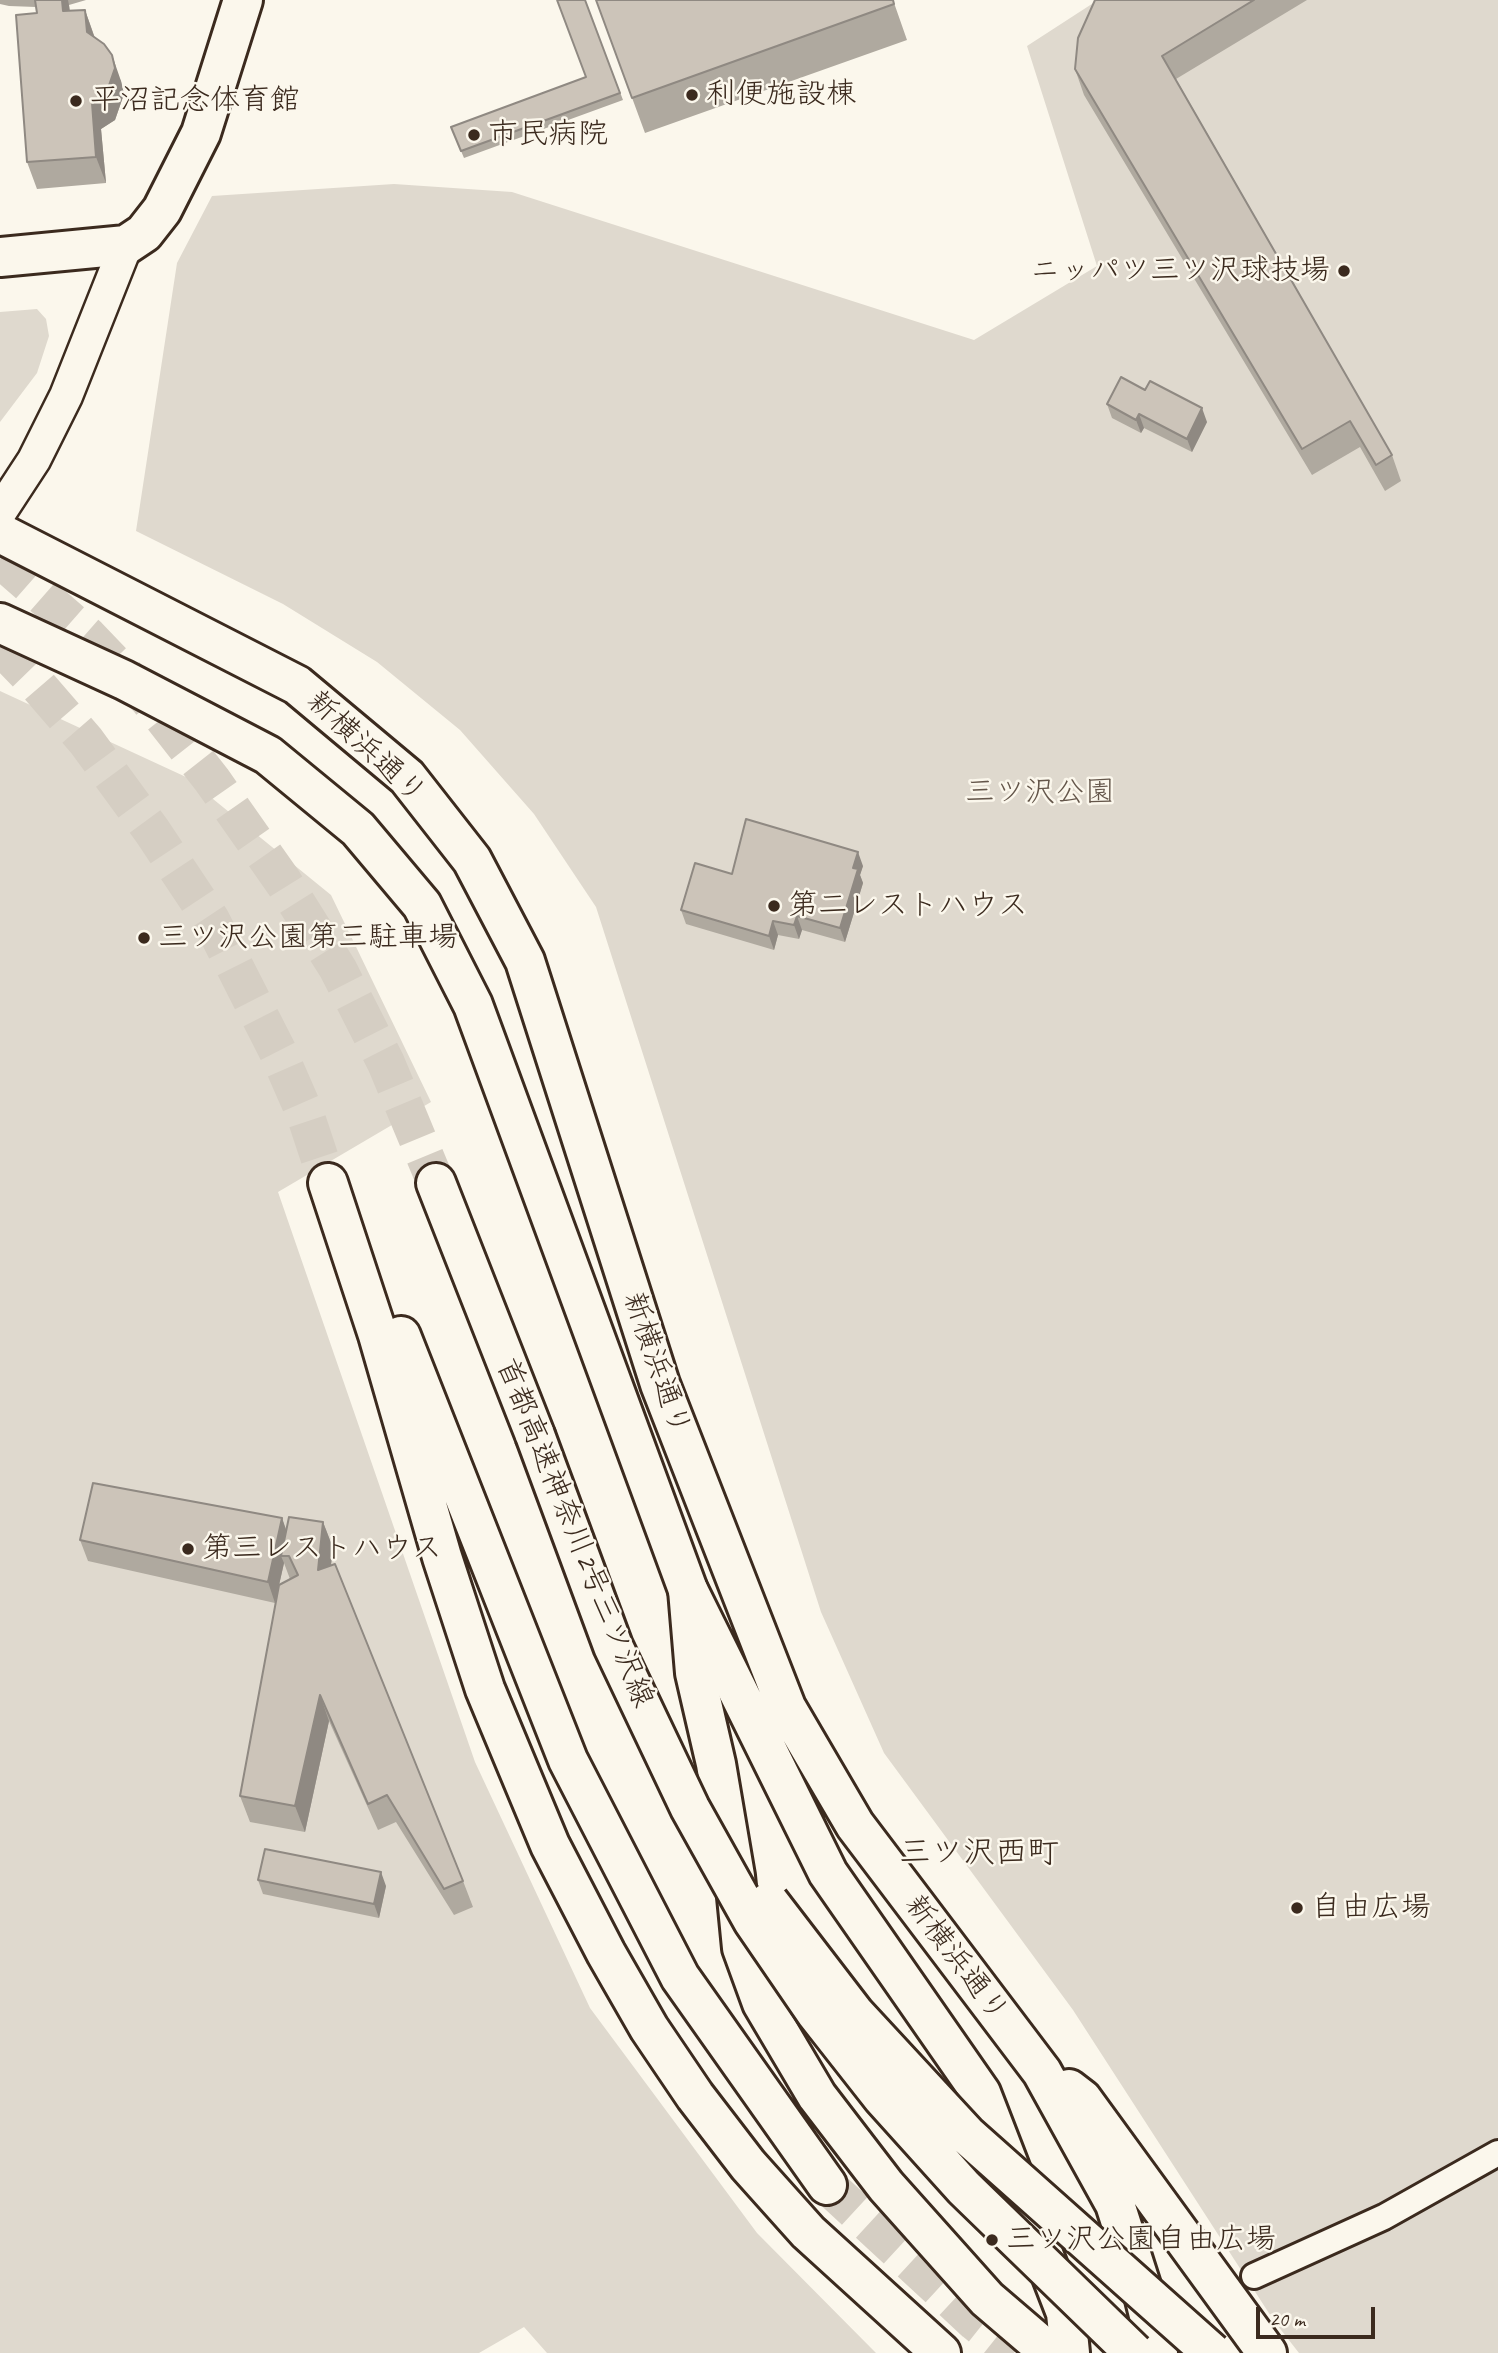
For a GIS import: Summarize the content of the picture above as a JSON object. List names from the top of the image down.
{
  "streets": {
    "main road": ["新横浜通り", "首都高速神奈川2号三ツ沢線"]
  },
  "crossings": [
    ["新横浜通り", "首都高速神奈川2号三ツ沢線"]
  ],
  "districts": ["三ツ沢西町"],
  "parks": ["三ツ沢公園"],
  "places": [
    "利便施設棟",
    "平沼記念体育館",
    "市民病院",
    "ニッパツ三ツ沢球技場",
    "第二レストハウス",
    "三ツ沢公園第三駐車場",
    "第三レストハウス",
    "自由広場",
    "三ツ沢公園自由広場"
  ],
  "scale_bar": "20 m"
}
